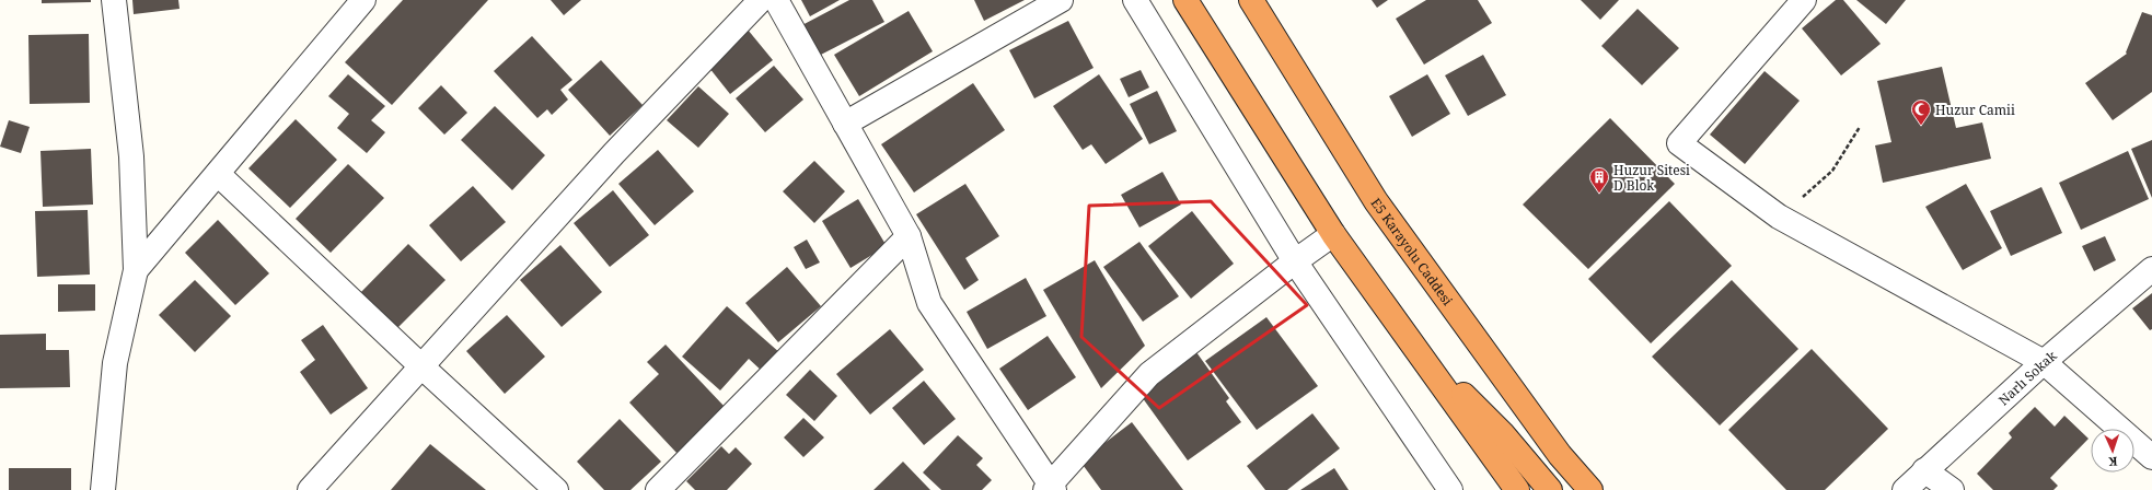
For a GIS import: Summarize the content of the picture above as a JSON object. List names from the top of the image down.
{
  "streets": {
    "highway": ["E5 Karayolu Caddesi"],
    "street": ["Narlı Sokak"]
  },
  "places": {
    "mosque": ["Huzur Camii"],
    "building": ["Huzur Sitesi D Blok"]
  },
  "north": "bottom"
}
